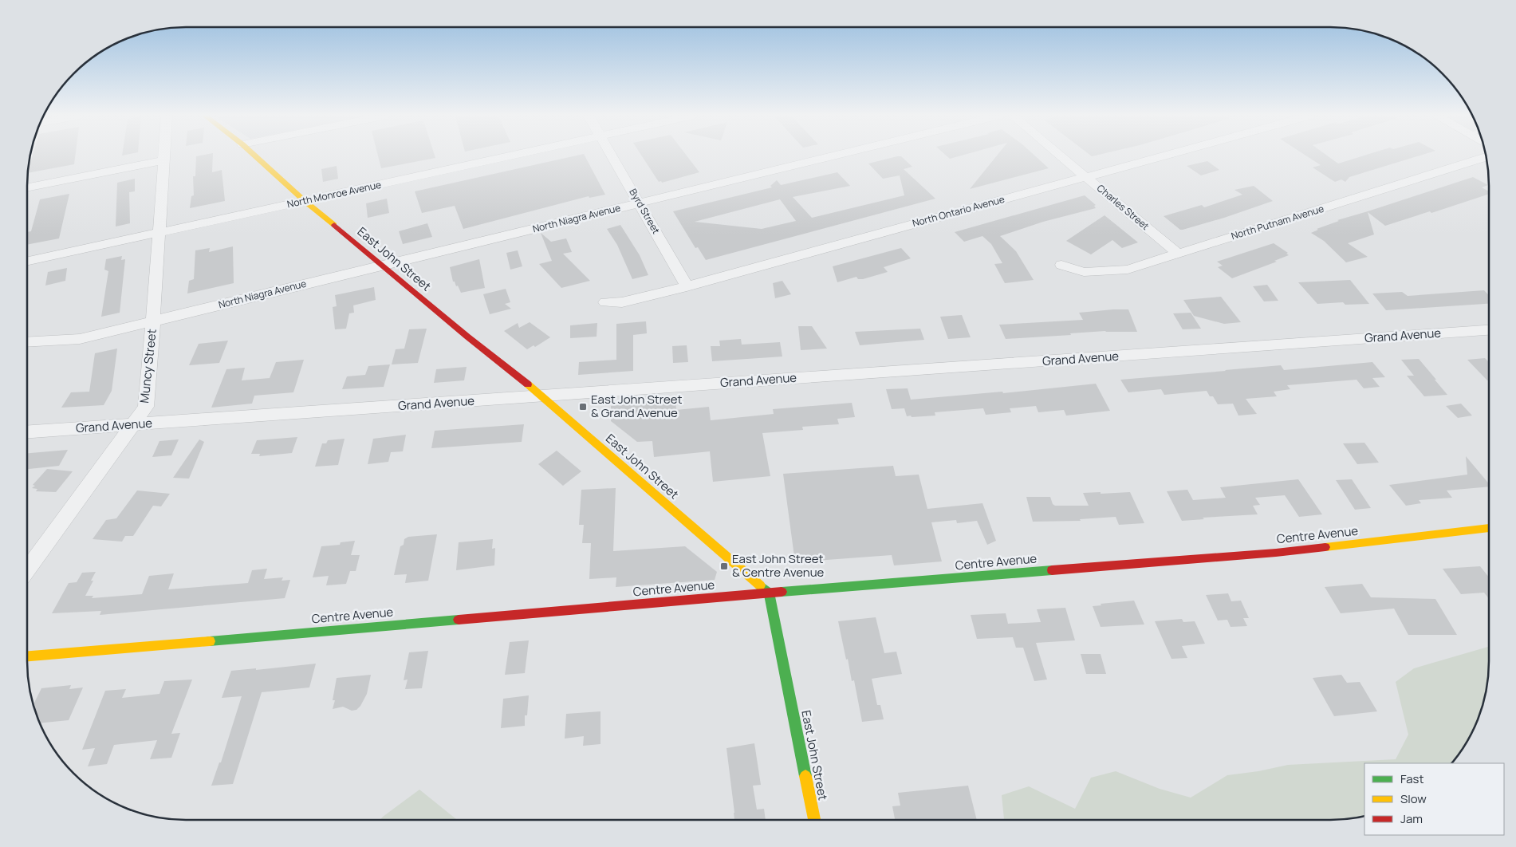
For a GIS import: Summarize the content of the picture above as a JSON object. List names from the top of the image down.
{
  "streets": {
    "street": [
      "North Monroe Avenue",
      "Charles Street",
      "Byrd Street",
      "North Ontario Avenue",
      "North Niagra Avenue",
      "North Putnam Avenue",
      "East John Street",
      "Grand Avenue",
      "Muncy Street",
      "Centre Avenue"
    ]
  },
  "crossings": [
    ["North Monroe Avenue", "East John Street"],
    ["North Monroe Avenue", "Muncy Street"],
    ["Charles Street", "North Ontario Avenue"],
    ["Charles Street", "North Putnam Avenue"],
    ["Byrd Street", "North Ontario Avenue"],
    ["Byrd Street", "North Niagra Avenue"],
    ["North Niagra Avenue", "East John Street"],
    ["North Niagra Avenue", "Muncy Street"],
    ["East John Street", "Grand Avenue"],
    ["East John Street", "Centre Avenue"],
    ["Grand Avenue", "Muncy Street"]
  ],
  "places": {
    "transit": ["East John Street & Grand Avenue", "East John Street & Centre Avenue"]
  },
  "legend": ["Fast", "Slow", "Jam"]
}
